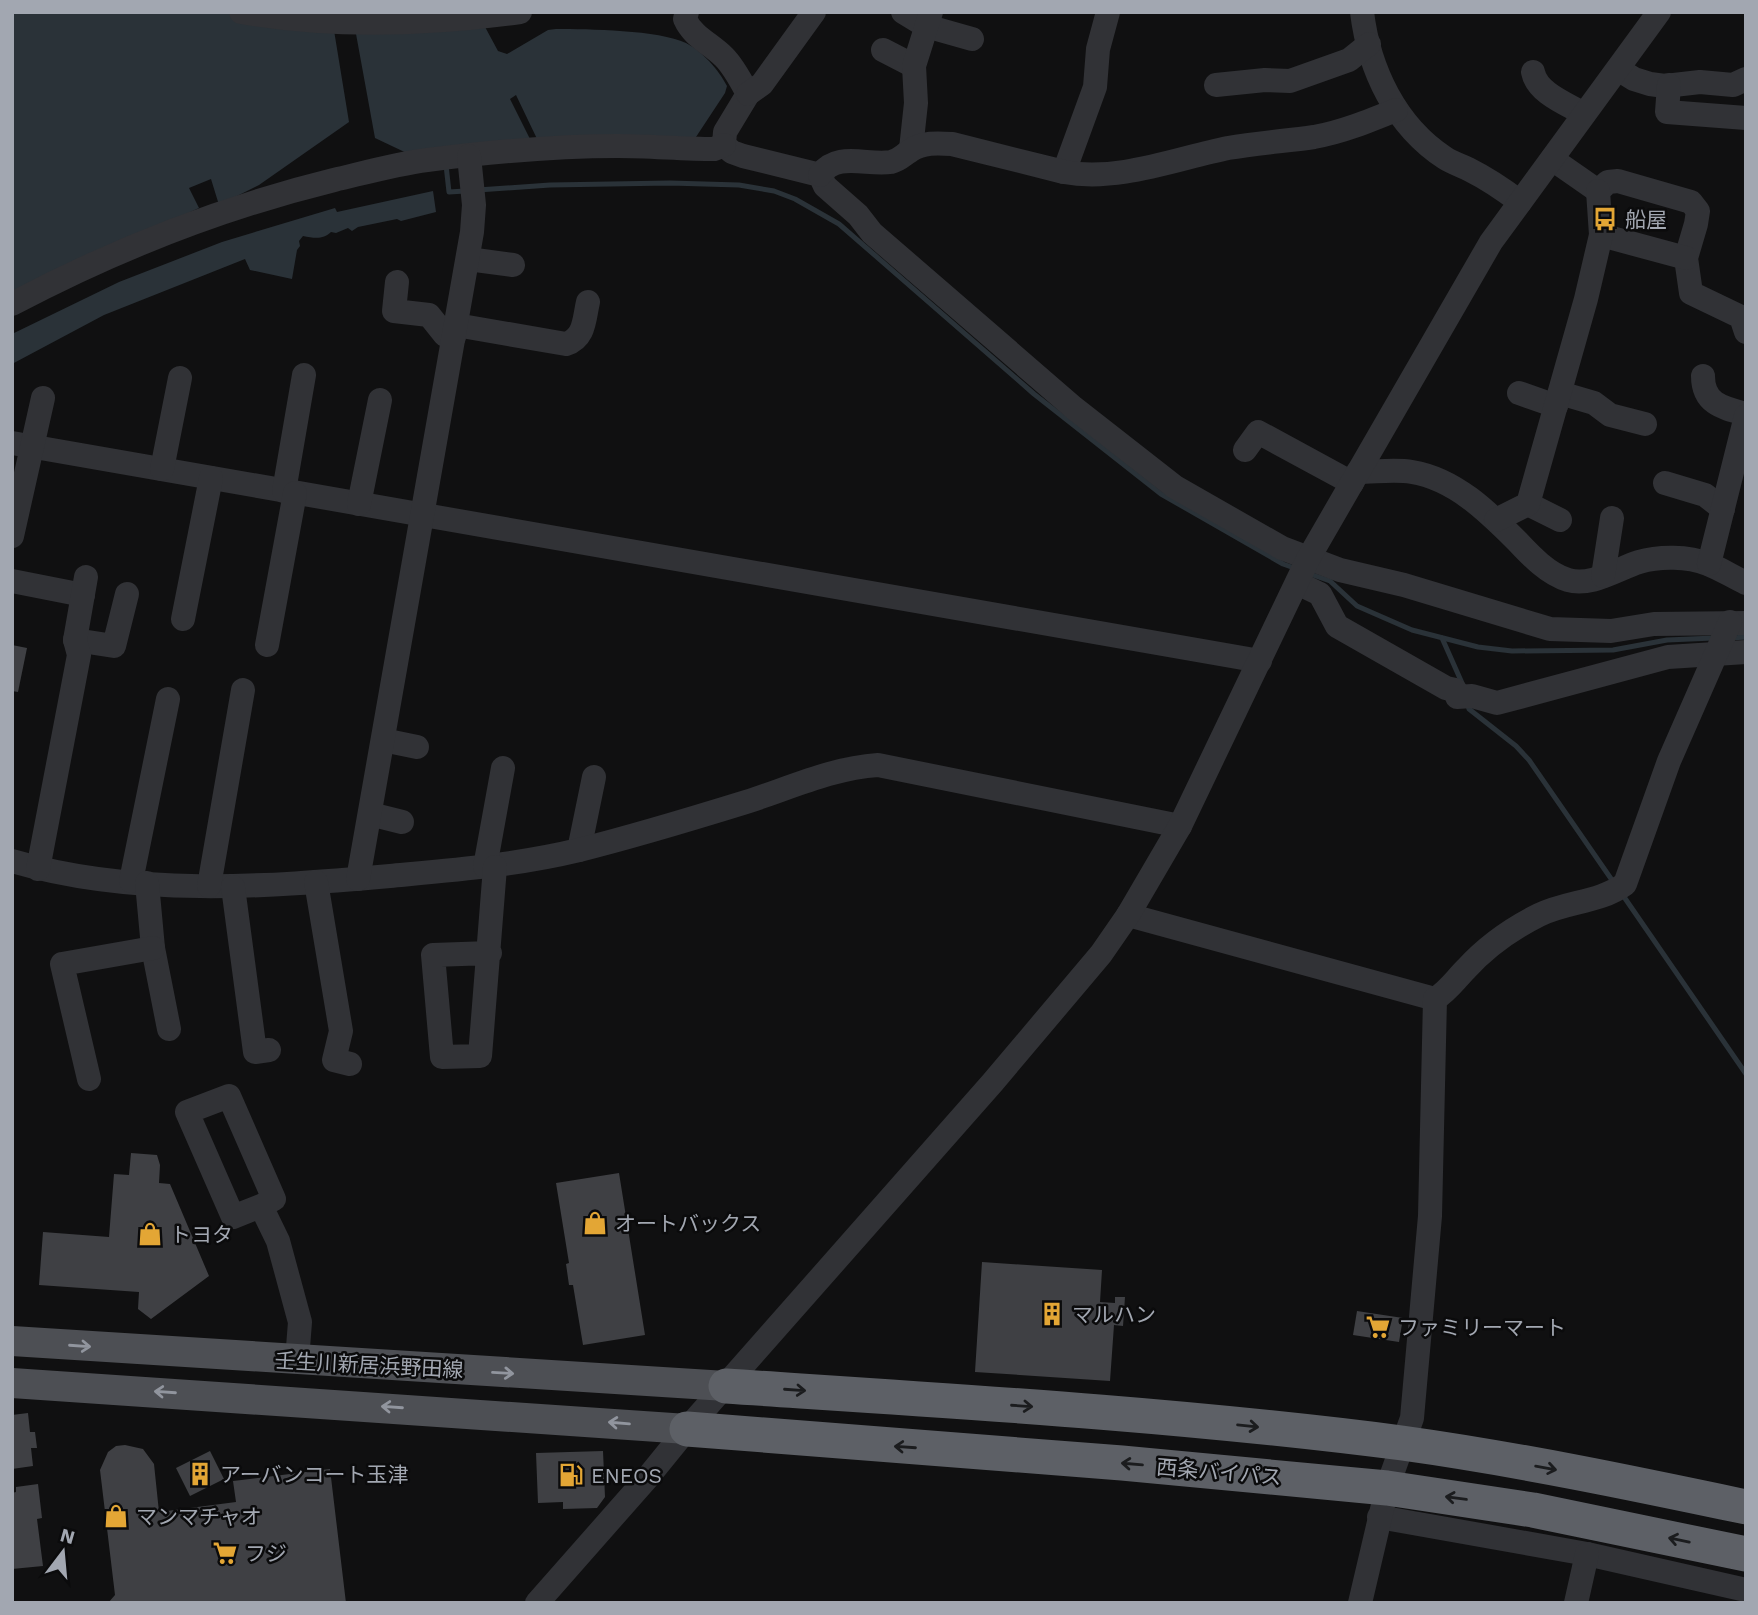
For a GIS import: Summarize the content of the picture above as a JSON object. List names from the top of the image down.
{
  "streets": {
    "highway": ["西条バイパス"],
    "main road": ["壬生川新居浜野田線"]
  },
  "crossings": [
    ["壬生川新居浜野田線", "西条バイパス"]
  ],
  "places": {
    "bus stop": ["船屋"],
    "shop": ["オートバックス", "トヨタ", "マンマチャオ"],
    "building": ["マルハン", "アーバンコート玉津"],
    "supermarket": ["ファミリーマート", "フジ"],
    "fuel station": ["ENEOS"]
  },
  "north": "top"
}
